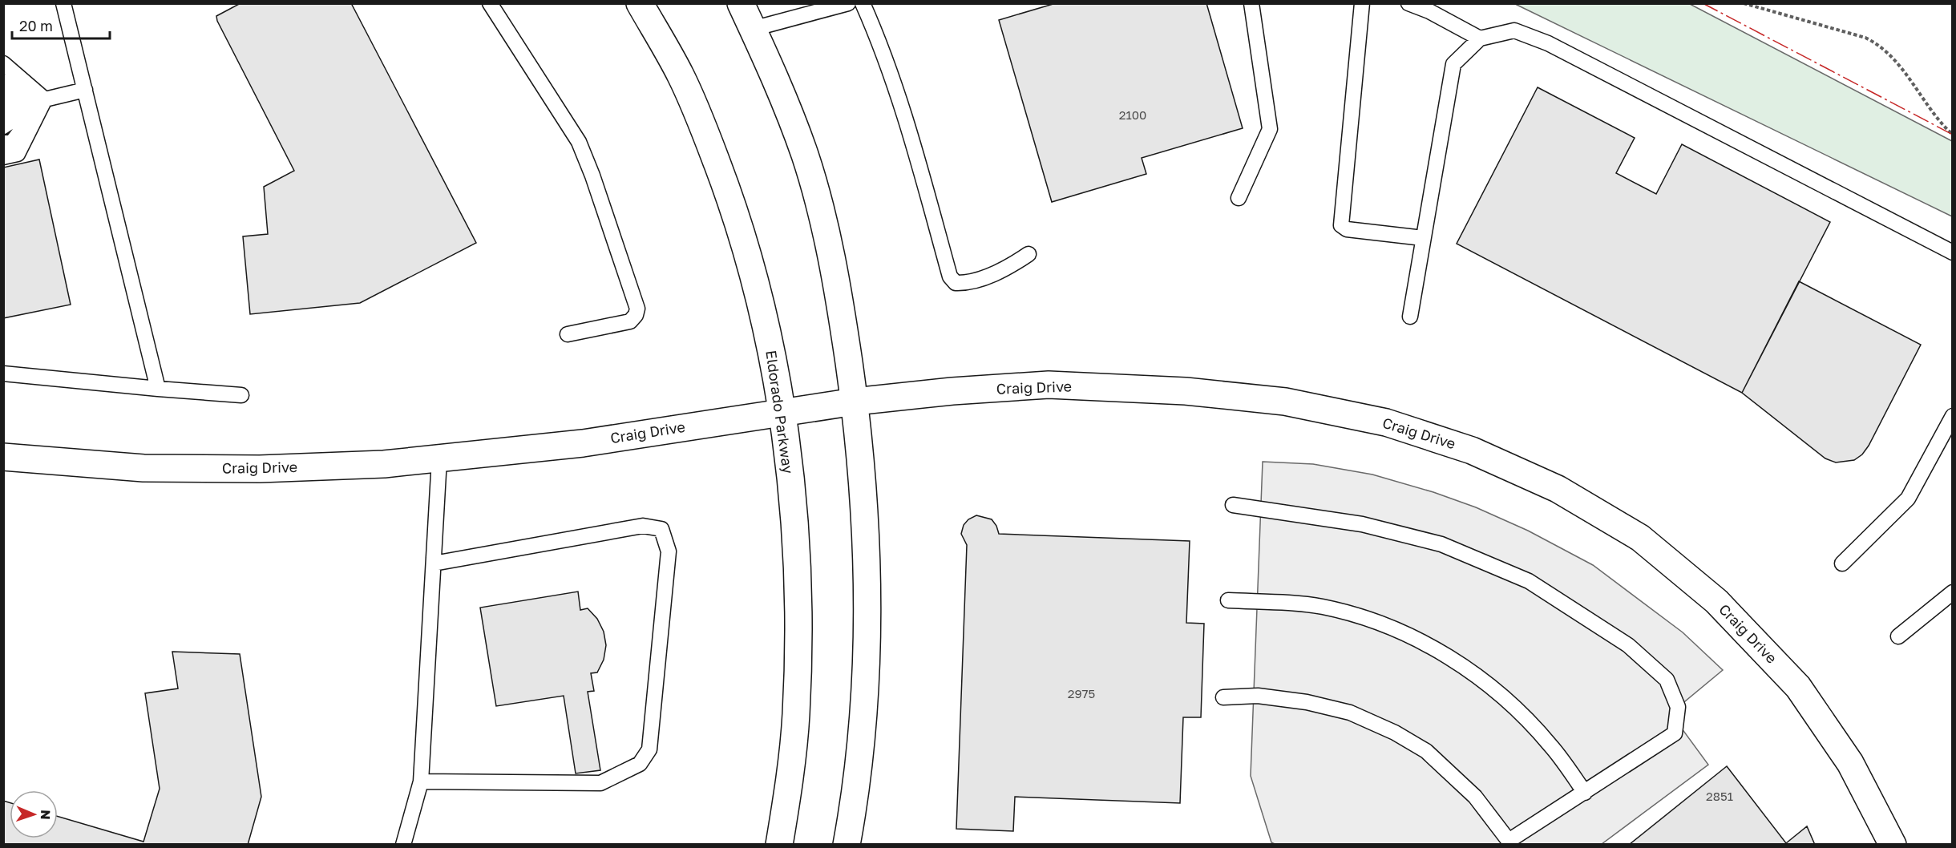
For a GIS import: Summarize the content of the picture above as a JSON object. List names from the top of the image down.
{
  "streets": {
    "street": ["Craig Drive", "Eldorado Parkway"]
  },
  "crossings": [
    ["Craig Drive", "Eldorado Parkway"]
  ],
  "house_numbers": ["2100", "2975", "2851"],
  "scale_bar": "20 m",
  "north": "right"
}
